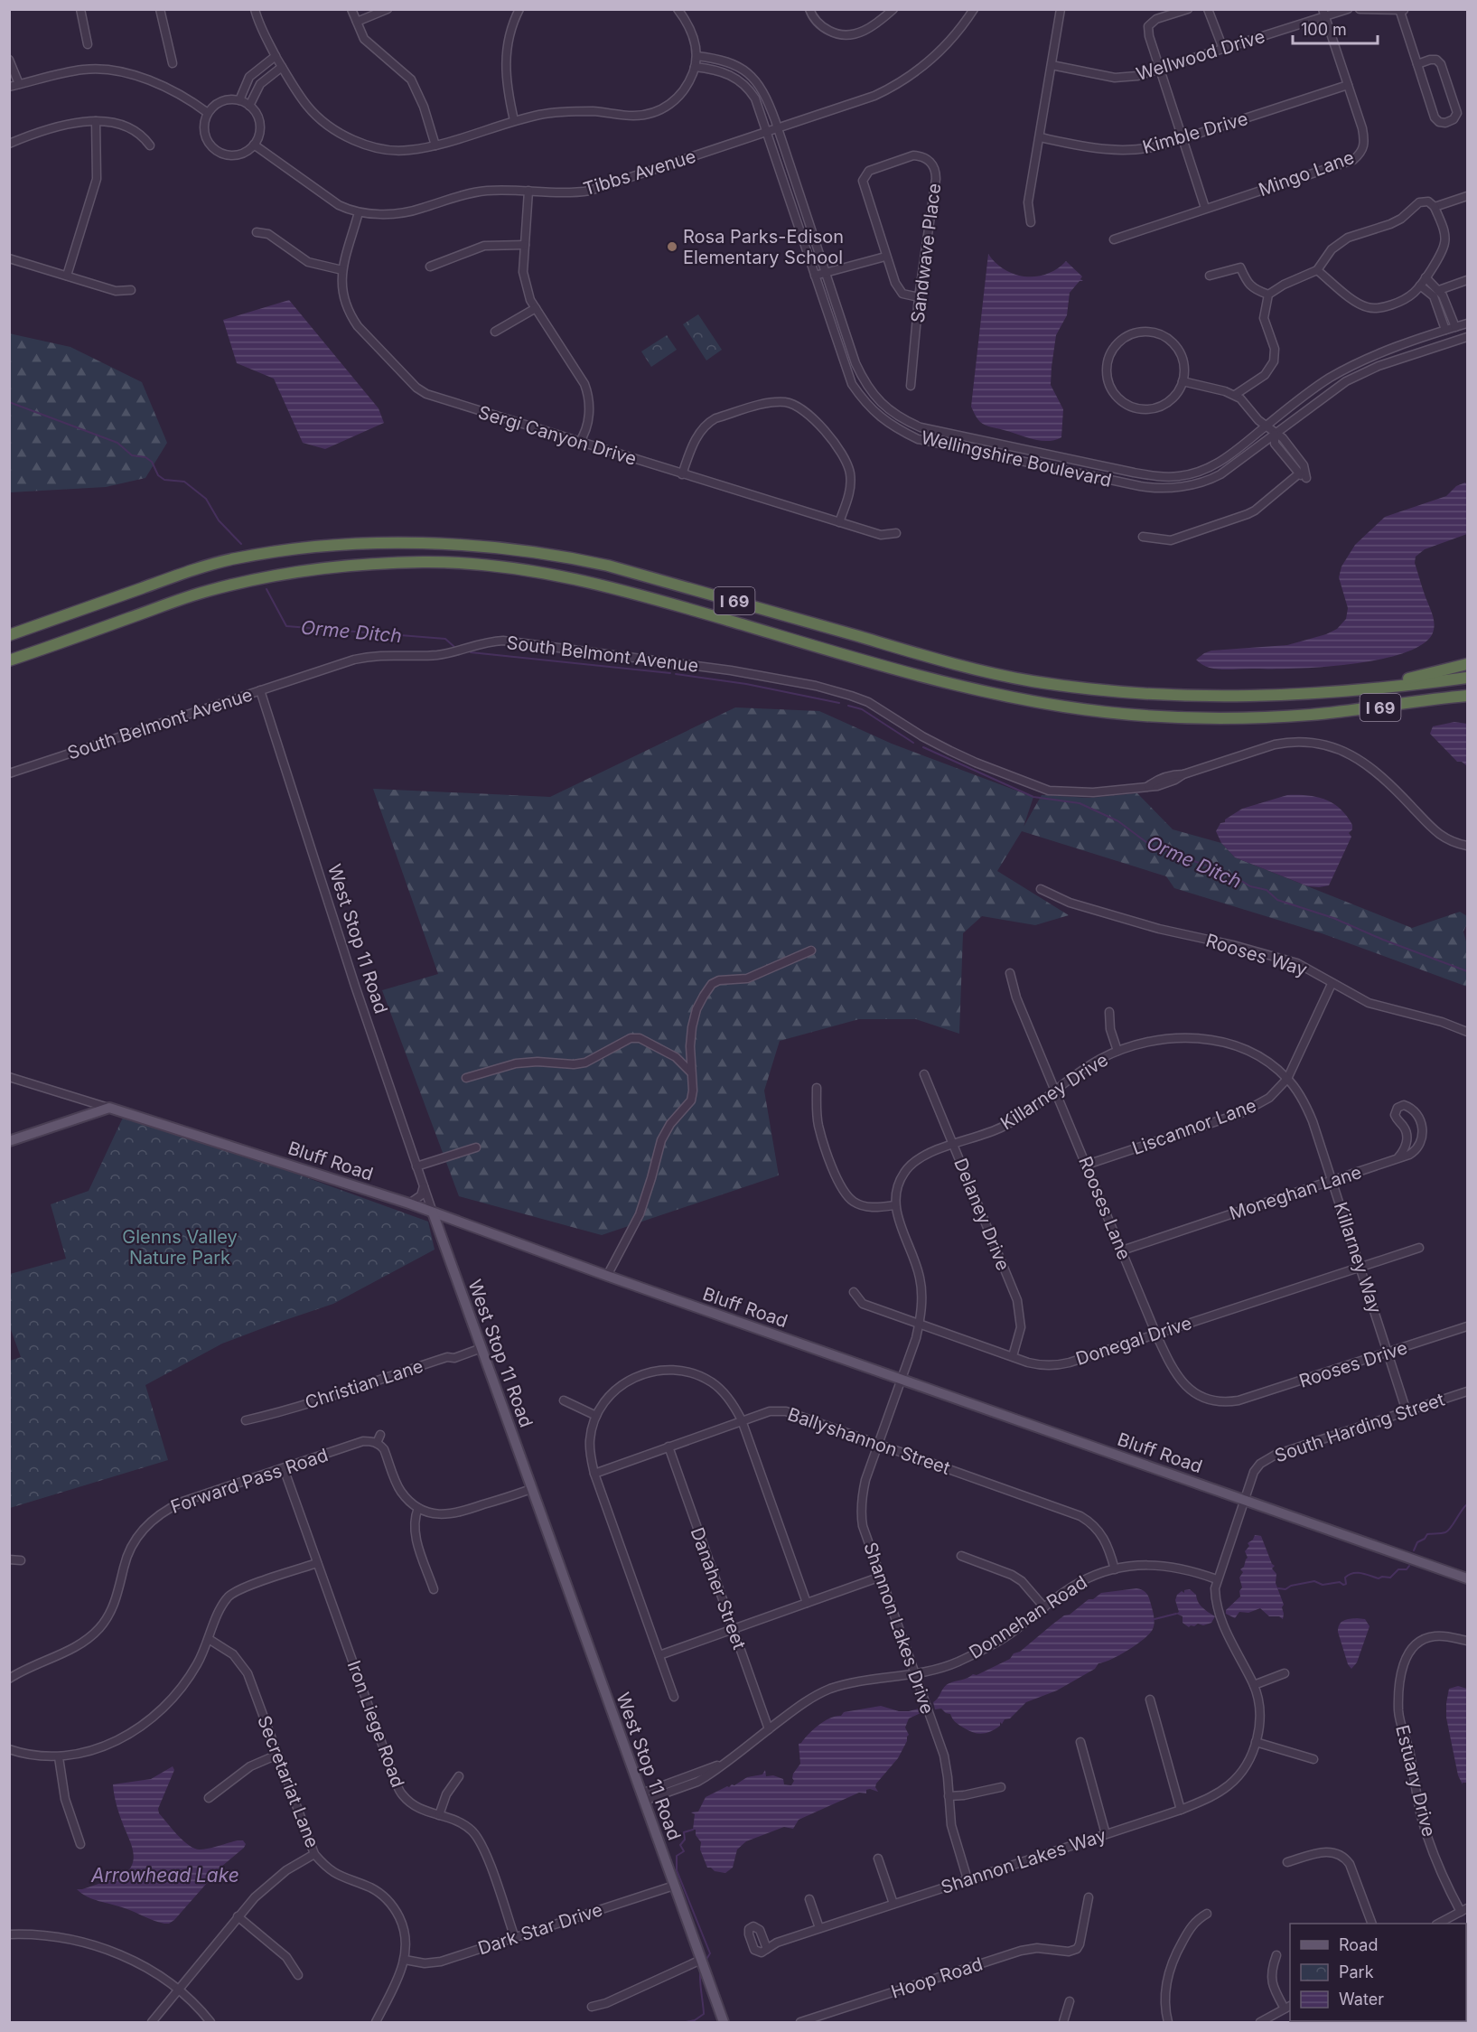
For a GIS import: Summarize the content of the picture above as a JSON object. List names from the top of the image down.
{
  "streets": {
    "highway": ["I 69"],
    "main road": ["West Stop 11 Road", "Bluff Road"],
    "street": [
      "Wellwood Drive",
      "Kimble Drive",
      "Tibbs Avenue",
      "Mingo Lane",
      "Sandwave Place",
      "Sergi Canyon Drive",
      "Wellingshire Boulevard",
      "South Belmont Avenue",
      "Rooses Way",
      "Killarney Drive",
      "Liscannor Lane",
      "Moneghan Lane",
      "Rooses Lane",
      "Delaney Drive",
      "Killarney Way",
      "Donegal Drive",
      "Rooses Drive",
      "Christian Lane",
      "South Harding Street",
      "Ballyshannon Street",
      "Forward Pass Road",
      "Danaher Street",
      "Donnehan Road",
      "Shannon Lakes Drive",
      "Iron Liege Road",
      "Estuary Drive",
      "Secretariat Lane",
      "Shannon Lakes Way",
      "Dark Star Drive",
      "Hoop Road"
    ]
  },
  "crossings": [
    ["Wellwood Drive", "Mingo Lane"],
    ["Kimble Drive", "Mingo Lane"],
    ["Tibbs Avenue", "Sergi Canyon Drive"],
    ["Tibbs Avenue", "Wellingshire Boulevard"],
    ["South Belmont Avenue", "West Stop 11 Road"],
    ["West Stop 11 Road", "Bluff Road"],
    ["West Stop 11 Road", "Christian Lane"],
    ["West Stop 11 Road", "Donnehan Road"],
    ["West Stop 11 Road", "Dark Star Drive"],
    ["Rooses Way", "Liscannor Lane"],
    ["Killarney Drive", "Liscannor Lane"],
    ["Killarney Drive", "Rooses Lane"],
    ["Killarney Drive", "Delaney Drive"],
    ["Killarney Drive", "Killarney Way"],
    ["Liscannor Lane", "Rooses Lane"],
    ["Liscannor Lane", "Killarney Way"],
    ["Bluff Road", "South Harding Street"],
    ["Bluff Road", "Shannon Lakes Drive"],
    ["Moneghan Lane", "Rooses Lane"],
    ["Moneghan Lane", "Killarney Way"],
    ["Rooses Lane", "Donegal Drive"],
    ["Rooses Lane", "Rooses Drive"],
    ["Delaney Drive", "Donegal Drive"],
    ["Killarney Way", "Donegal Drive"],
    ["Killarney Way", "Rooses Drive"],
    ["Killarney Way", "South Harding Street"],
    ["South Harding Street", "Donnehan Road"],
    ["South Harding Street", "Shannon Lakes Way"],
    ["Ballyshannon Street", "Danaher Street"],
    ["Ballyshannon Street", "Donnehan Road"],
    ["Ballyshannon Street", "Shannon Lakes Drive"],
    ["Forward Pass Road", "Iron Liege Road"],
    ["Danaher Street", "Donnehan Road"],
    ["Donnehan Road", "Shannon Lakes Drive"],
    ["Donnehan Road", "Shannon Lakes Way"],
    ["Shannon Lakes Drive", "Shannon Lakes Way"],
    ["Iron Liege Road", "Dark Star Drive"],
    ["Secretariat Lane", "Dark Star Drive"]
  ],
  "water": ["Orme Ditch", "Arrowhead Lake"],
  "parks": ["Glenns Valley Nature Park"],
  "places": ["Rosa Parks-Edison Elementary School"],
  "legend": ["Road", "Park", "Water"],
  "scale_bar": "100 m"
}
